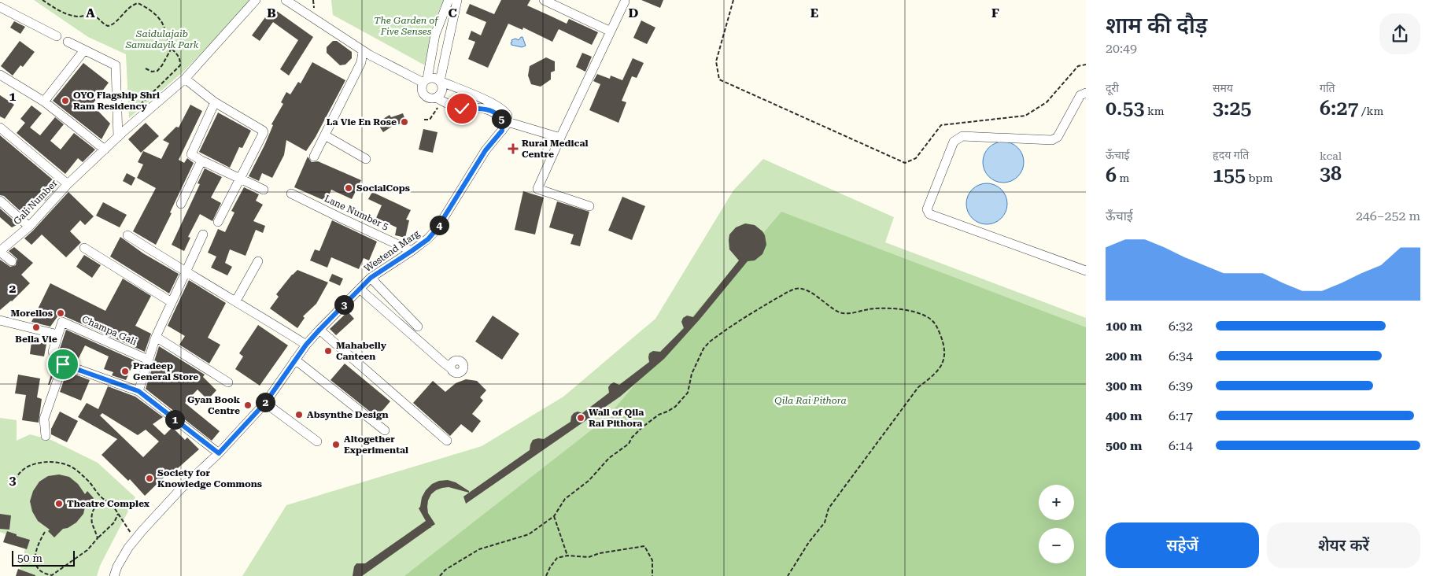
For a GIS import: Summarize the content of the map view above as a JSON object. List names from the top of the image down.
{
  "streets": {
    "street": [
      "Gali Number",
      "Lane Number 5",
      "Westend Marg",
      "Champa Gali"
    ]
  },
  "crossings": [
    ["Lane Number 5", "Westend Marg"]
  ],
  "parks": ["The Garden of Five Senses", "Saidulajaib Samudayik Park", "Qila Rai Pithora"],
  "places": {
    "other": [
      "OYO Flagship Shri Ram Residency",
      "La Vie En Rose",
      "SocialCops",
      "Morellos",
      "Bella Vie",
      "Mahabelly Canteen",
      "Pradeep General Store",
      "Gyan Book Centre",
      "Absynthe Design",
      "Wall of Qila Rai Pithora",
      "Altogether Experimental",
      "Society for Knowledge Commons",
      "Theatre Complex"
    ],
    "health": ["Rural Medical Centre"]
  },
  "scale_bar": "50 m",
  "page": {
    "heading": ["शाम की दौड़", "20:49"],
    "stats": [
      ["दूरी", "0.53 km"],
      ["समय", "3:25"],
      ["गति", "6:27 /km"],
      ["ऊँचाई", "6 m"],
      ["हृदय गति", "155 bpm"],
      ["kcal", "38"]
    ],
    "pins": [
      "5",
      "4",
      "3",
      "2",
      "1"
    ],
    "chart": ["ऊँचाई", "246–252 m"],
    "list": [
      {
        "name": "100 m",
        "note": "6:32"
      },
      {
        "name": "200 m",
        "note": "6:34"
      },
      {
        "name": "300 m",
        "note": "6:39"
      },
      {
        "name": "400 m",
        "note": "6:17"
      },
      {
        "name": "500 m",
        "note": "6:14"
      }
    ],
    "map_buttons": ["+", "−"],
    "buttons": ["सहेजें", "शेयर करें"],
    "scale": "50 m"
  },
  "grid": {
    "columns": [
      "A",
      "B",
      "C",
      "D",
      "E",
      "F"
    ],
    "rows": ["1", "2", "3"]
  }
}
